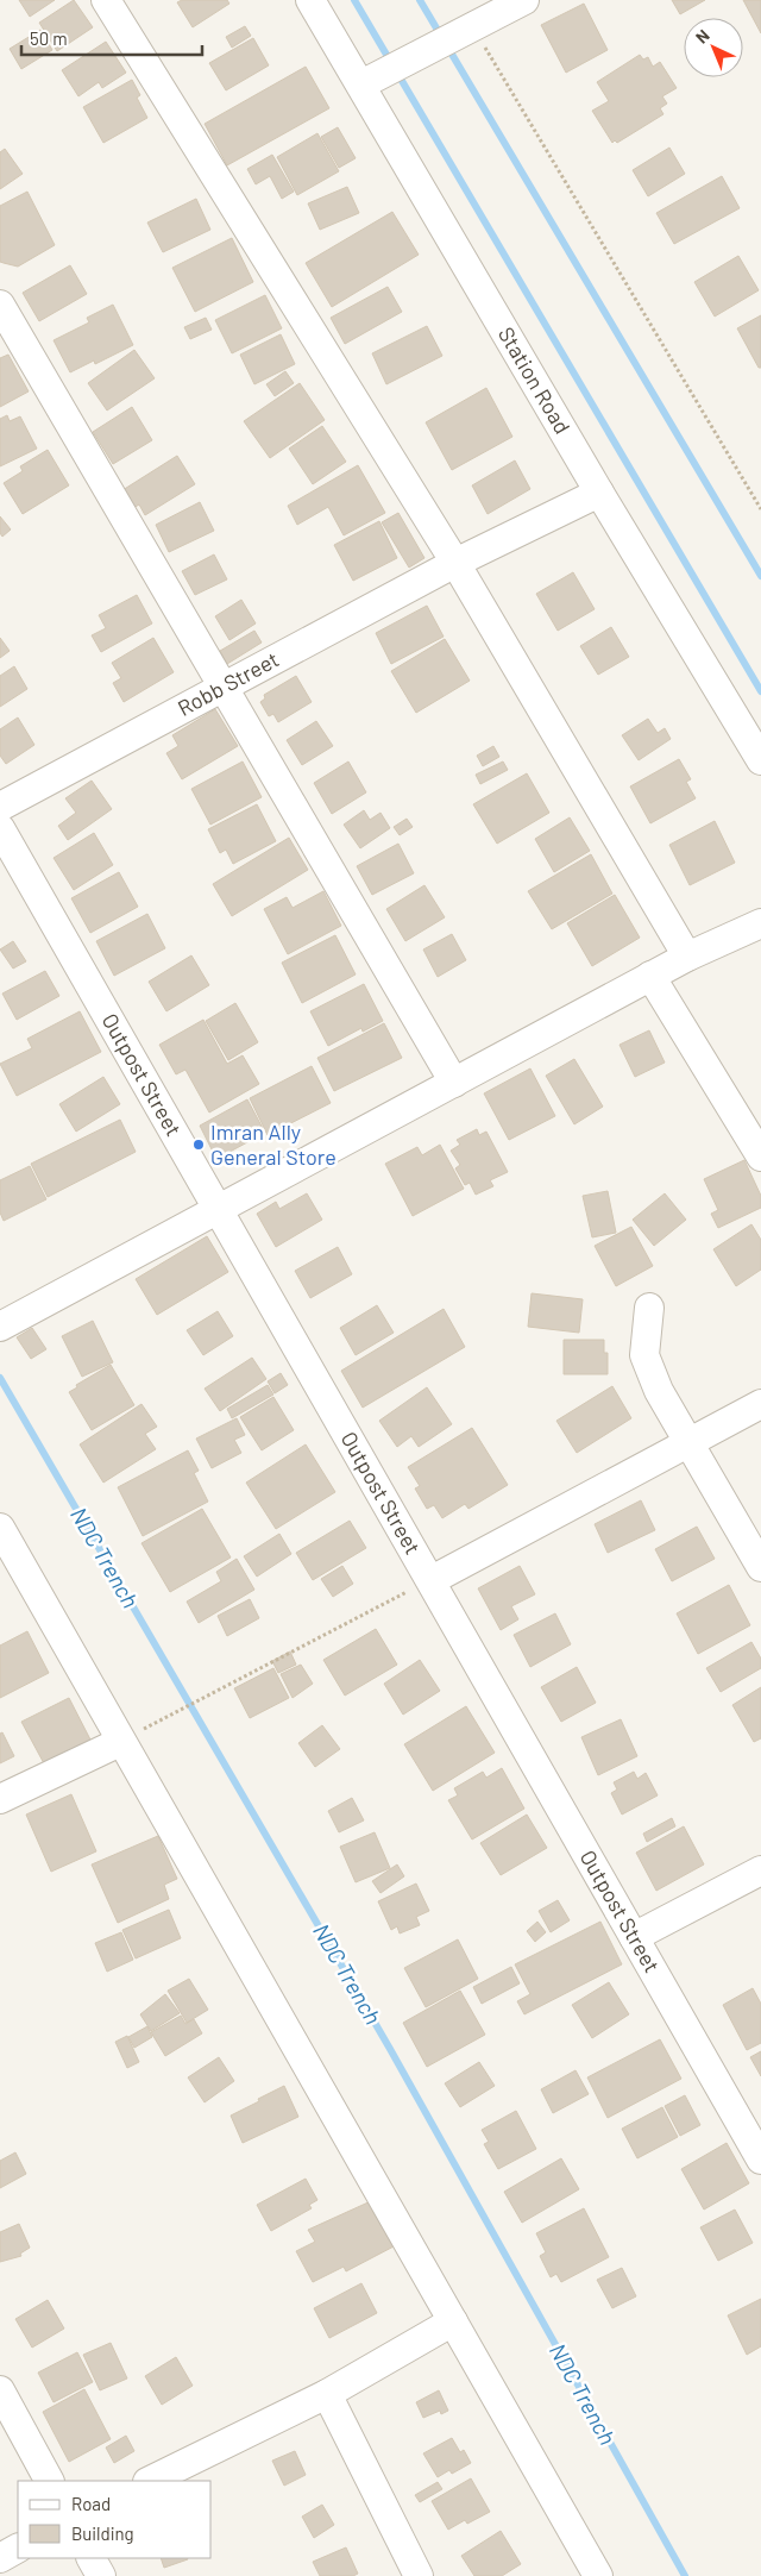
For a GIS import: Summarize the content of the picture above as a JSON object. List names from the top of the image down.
{
  "streets": {
    "street": ["Station Road", "Robb Street", "Outpost Street"]
  },
  "crossings": [
    ["Station Road", "Robb Street"]
  ],
  "water": ["NDC Trench"],
  "places": ["Imran Ally General Store"],
  "legend": ["Road", "Building"],
  "scale_bar": "50 m",
  "north": "top left"
}
